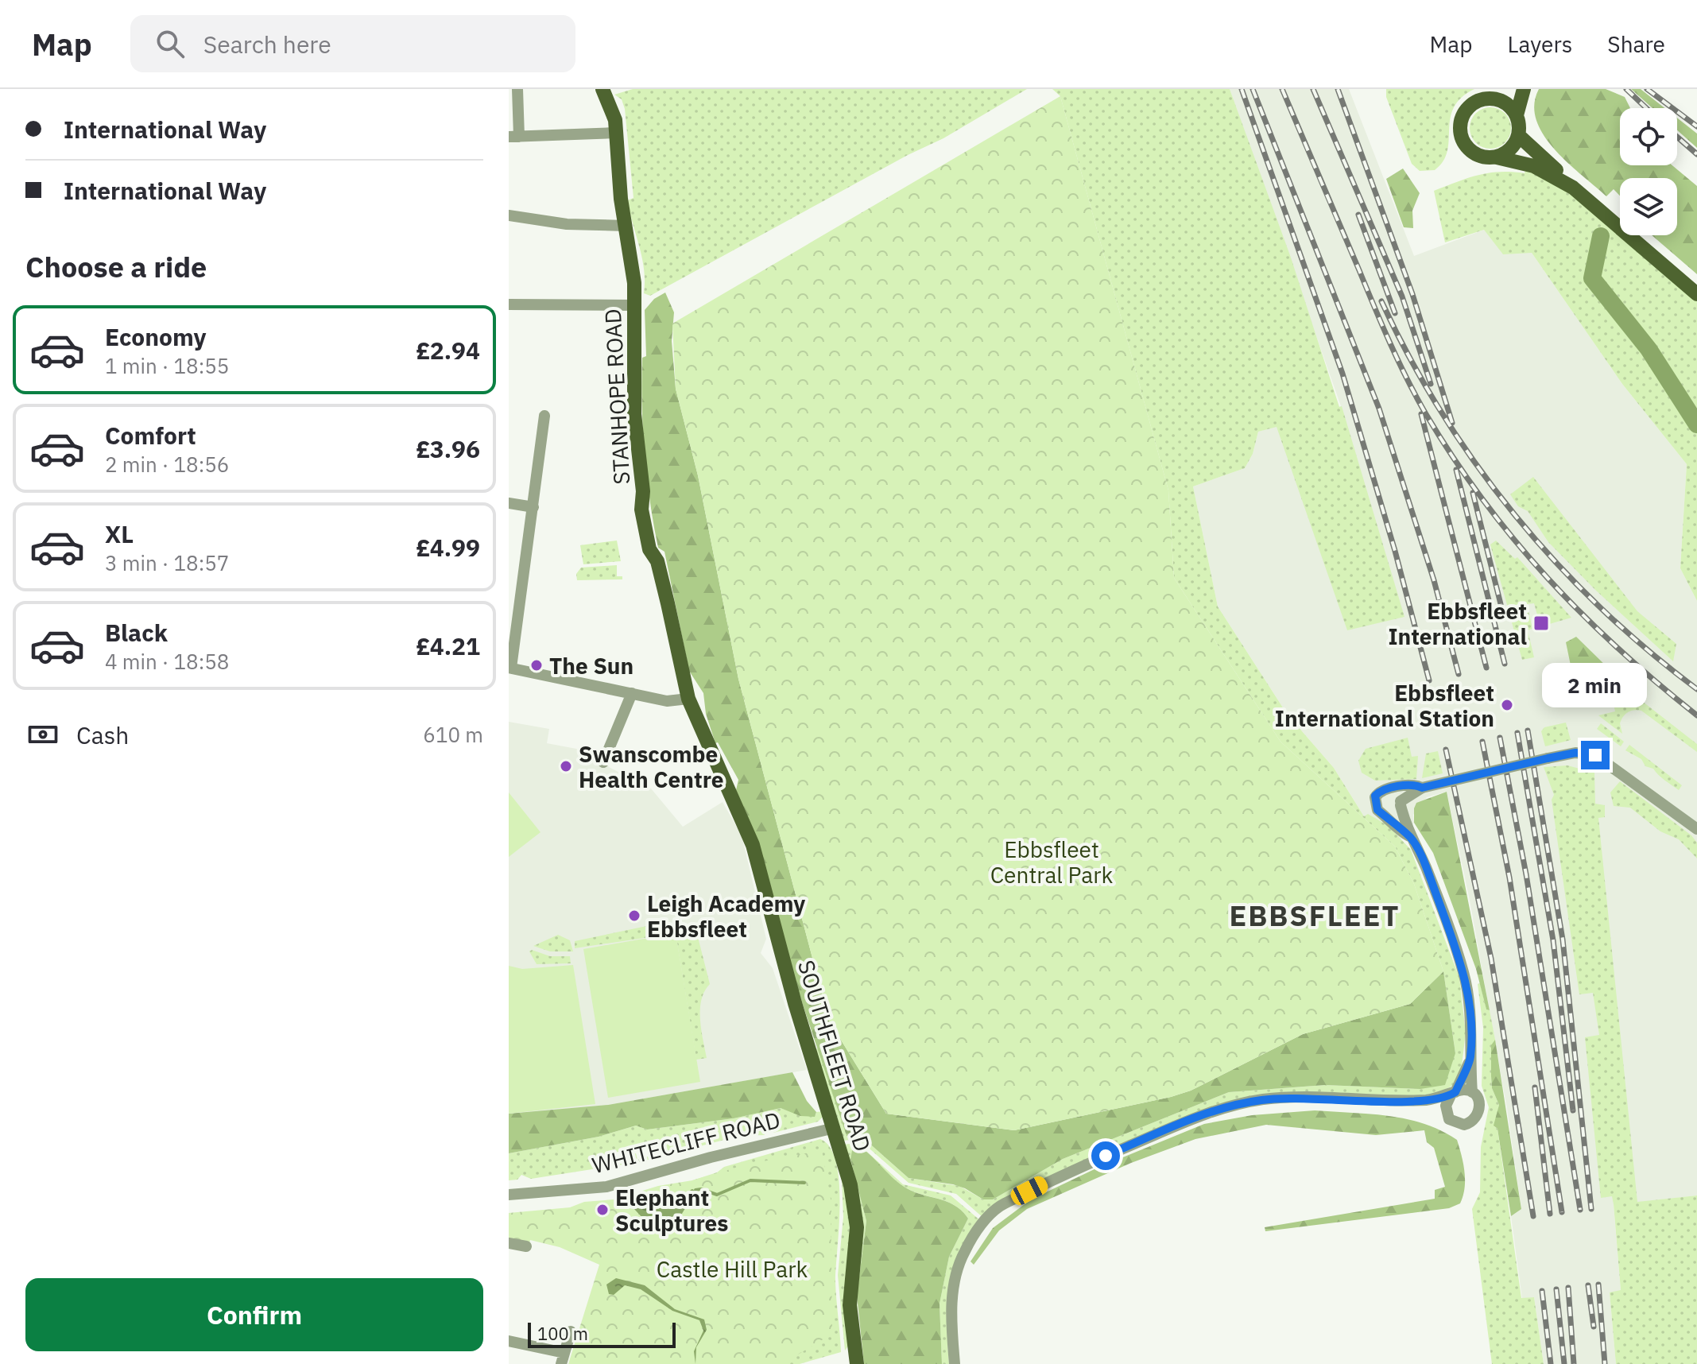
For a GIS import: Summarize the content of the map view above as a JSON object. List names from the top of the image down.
{
  "streets": {
    "main road": ["STANHOPE ROAD", "SOUTHFLEET ROAD"],
    "street": ["WHITECLIFF ROAD"]
  },
  "crossings": [
    ["STANHOPE ROAD", "SOUTHFLEET ROAD"],
    ["SOUTHFLEET ROAD", "WHITECLIFF ROAD"]
  ],
  "districts": ["EBBSFLEET"],
  "parks": ["Ebbsfleet Central Park", "Castle Hill Park"],
  "places": {
    "transit": ["Ebbsfleet International"],
    "other": [
      "The Sun",
      "Ebbsfleet International Station",
      "Swanscombe Health Centre",
      "Leigh Academy Ebbsfleet",
      "Elephant Sculptures"
    ]
  },
  "scale_bar": "100 m",
  "page": {
    "header": "Map",
    "search": "Search here",
    "nav": ["Map", "Layers", "Share"],
    "banner": ["International Way", "International Way"],
    "heading": "Choose a ride",
    "list": [
      {
        "name": "Economy",
        "note": "1 min · 18:55",
        "value": "£2.94"
      },
      {
        "name": "Comfort",
        "note": "2 min · 18:56",
        "value": "£3.96"
      },
      {
        "name": "XL",
        "note": "3 min · 18:57",
        "value": "£4.99"
      },
      {
        "name": "Black",
        "note": "4 min · 18:58",
        "value": "£4.21"
      }
    ],
    "bubble": "2 min",
    "pay": ["Cash", "610 m"],
    "buttons": "Confirm",
    "scale": "100 m"
  }
}
